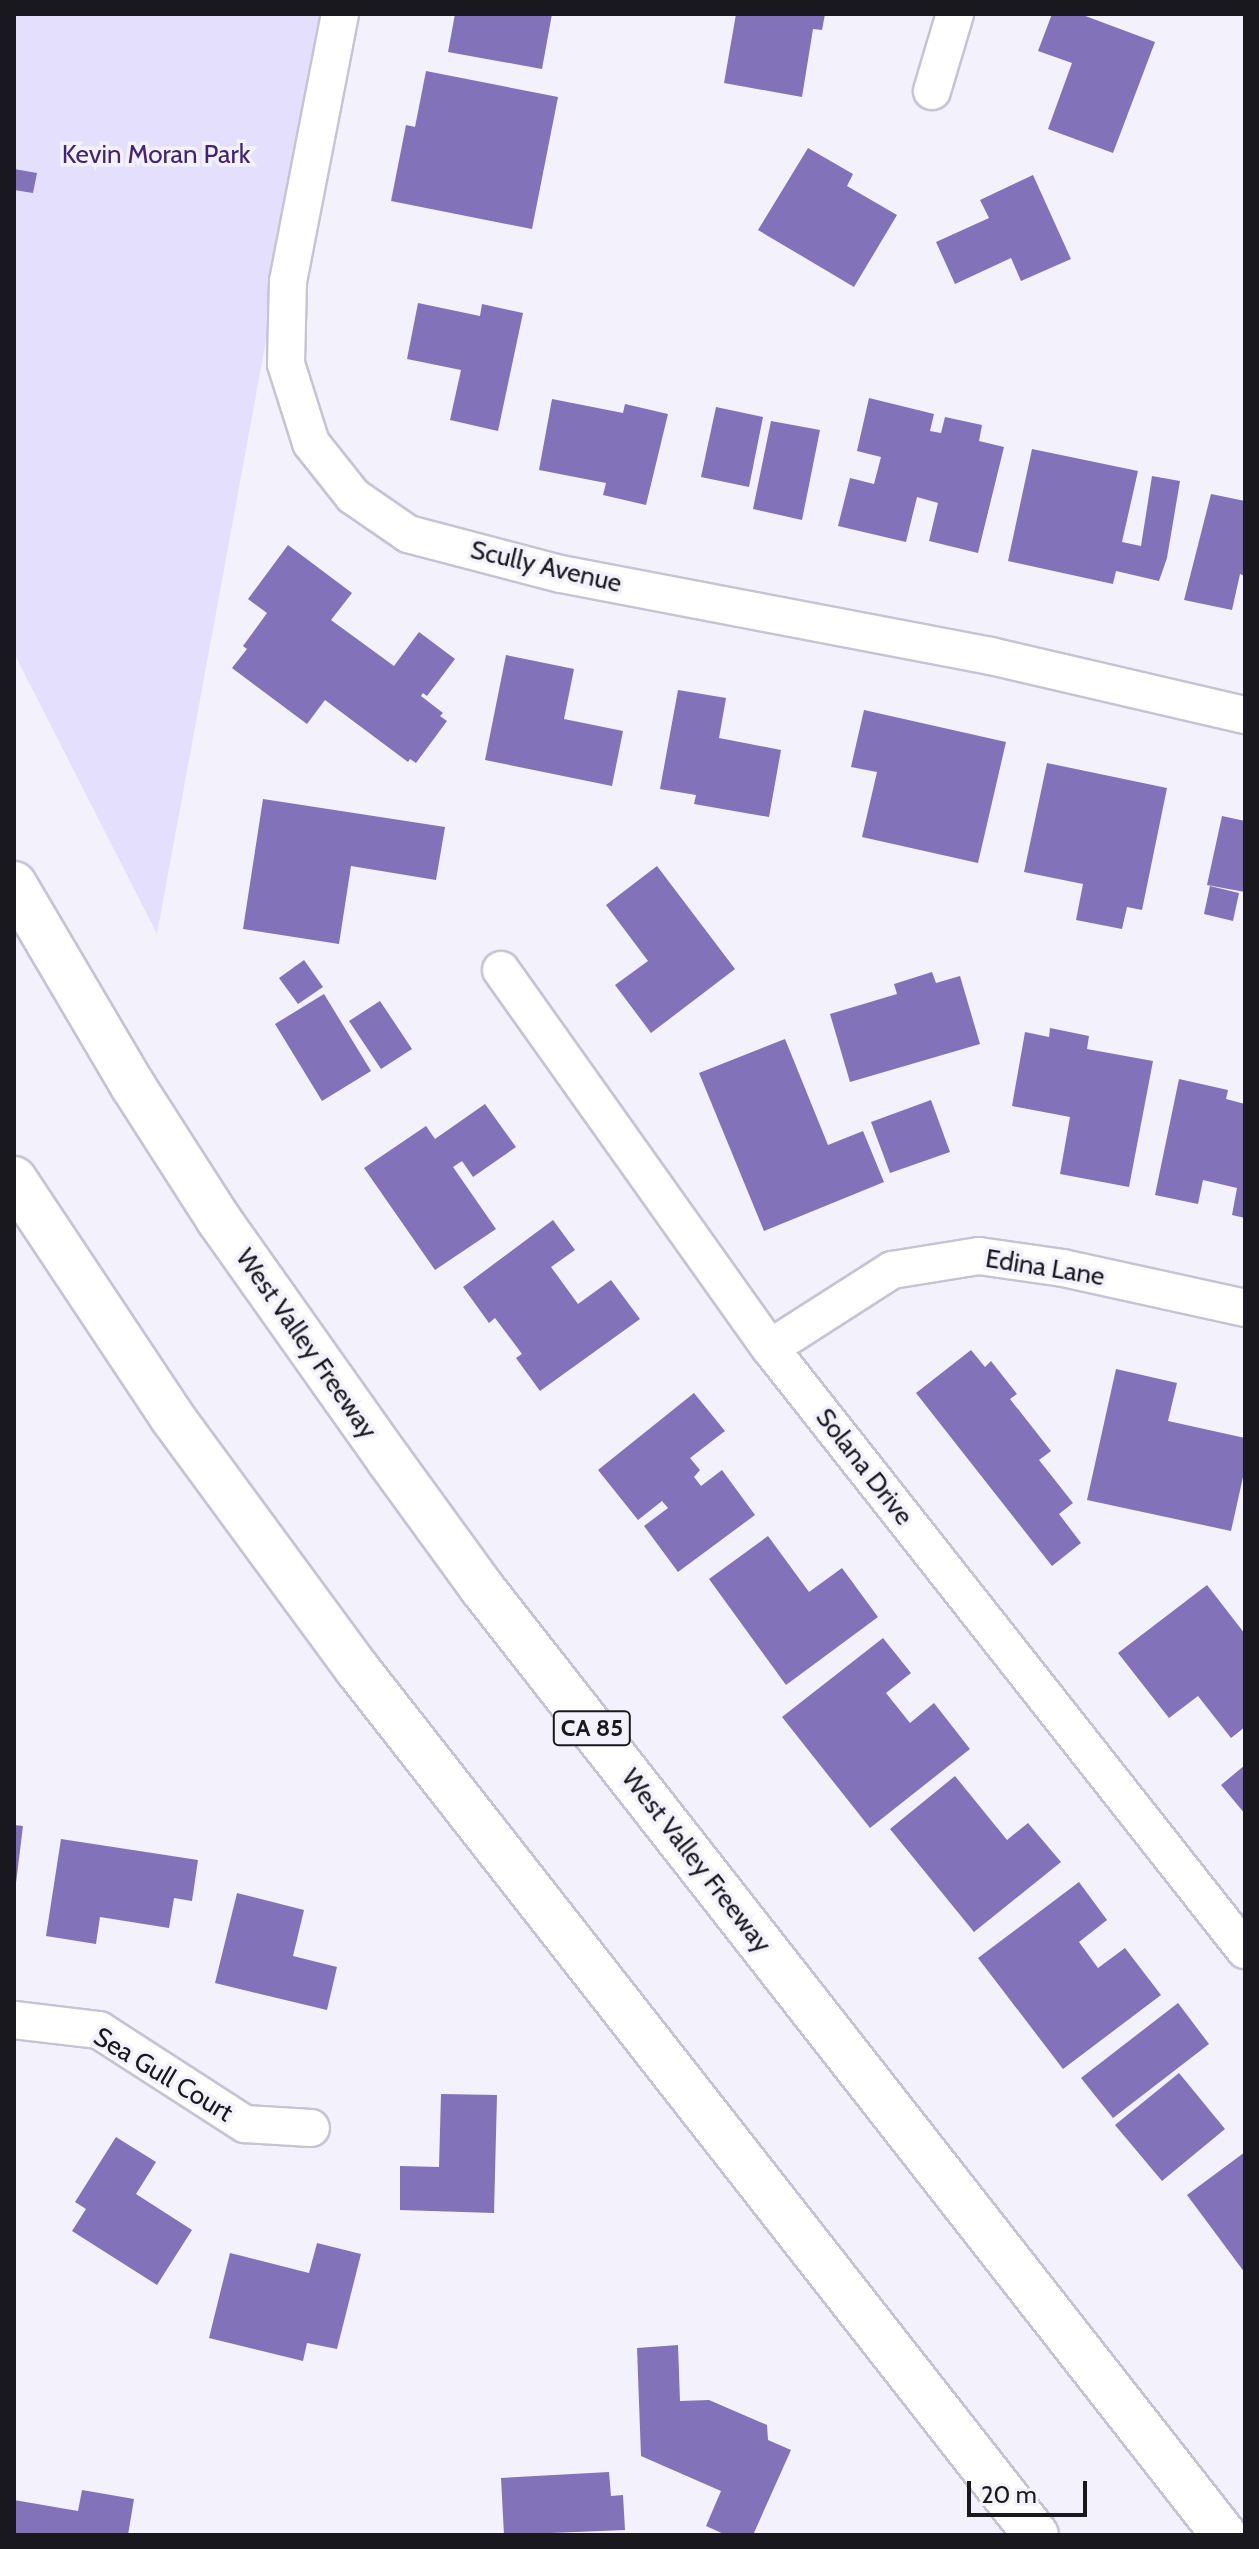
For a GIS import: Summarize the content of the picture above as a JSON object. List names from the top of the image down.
{
  "streets": {
    "highway": ["West Valley Freeway", "CA 85"],
    "street": [
      "Scully Avenue",
      "Edina Lane",
      "Solana Drive",
      "Sea Gull Court"
    ]
  },
  "crossings": [
    ["Edina Lane", "Solana Drive"]
  ],
  "parks": ["Kevin Moran Park"],
  "scale_bar": "20 m"
}
